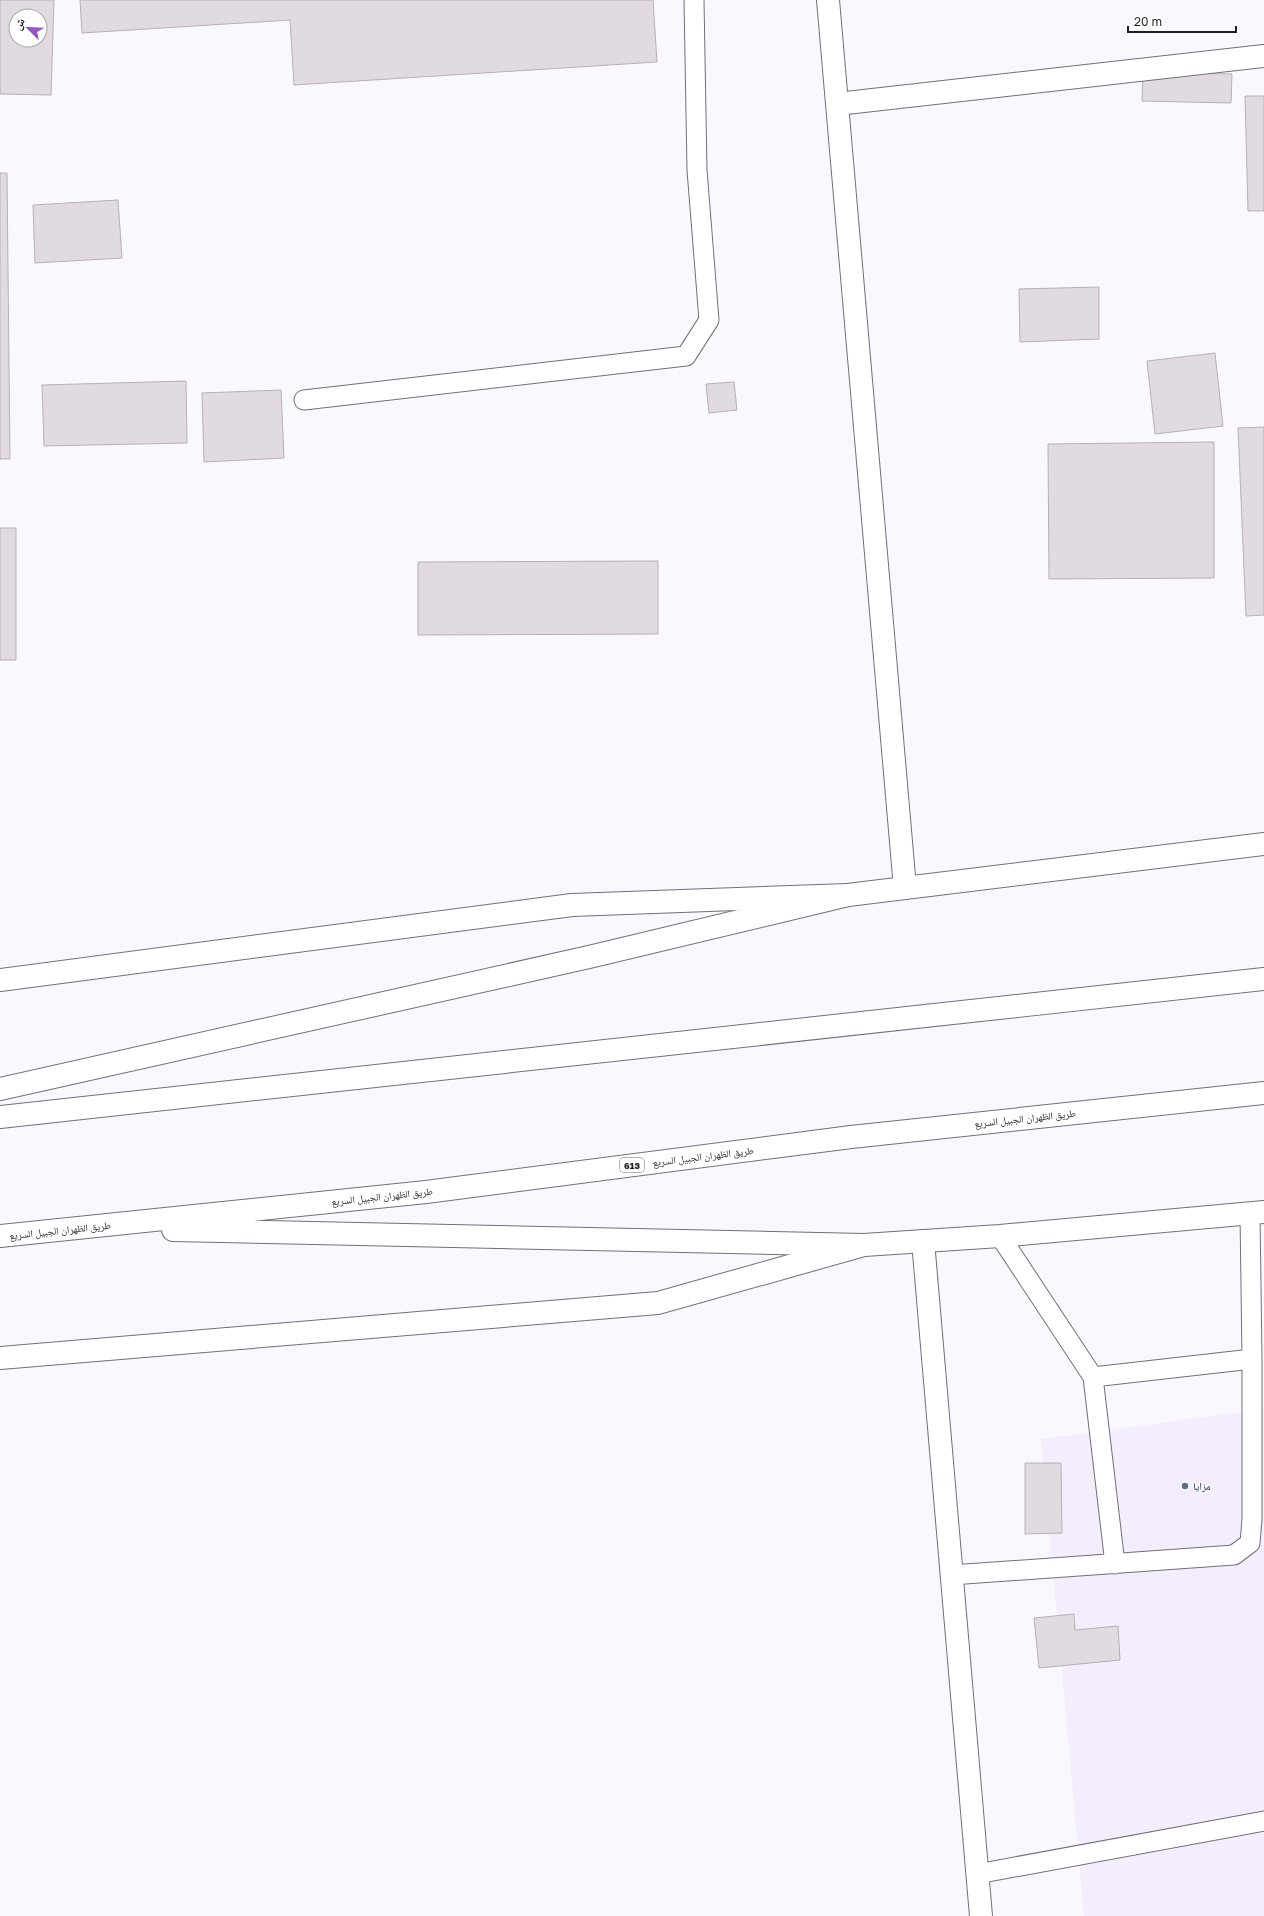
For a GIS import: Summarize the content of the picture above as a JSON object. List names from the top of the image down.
{
  "streets": {
    "main road": ["طريق الظهران الجبيل السريع", "613"]
  },
  "places": ["مزايا"],
  "scale_bar": "20 m",
  "north": "top left"
}
